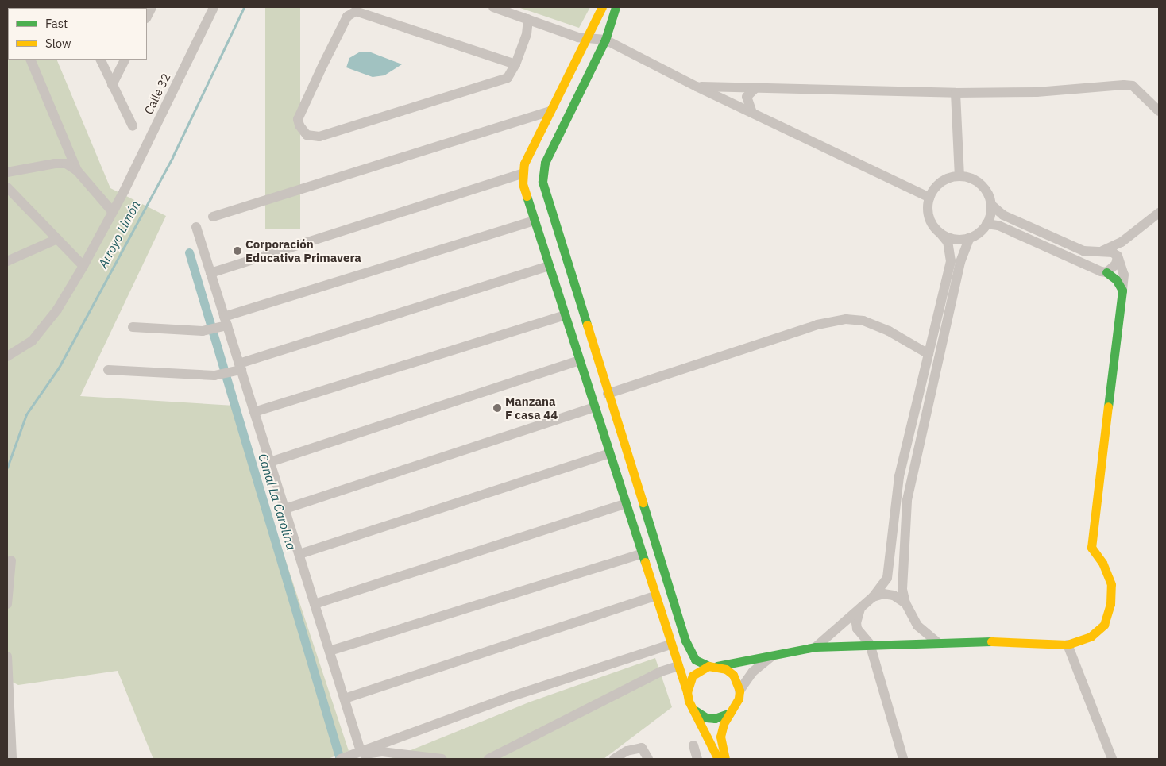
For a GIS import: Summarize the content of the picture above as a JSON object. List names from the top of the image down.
{
  "streets": {
    "street": ["Calle 32"]
  },
  "water": ["Arroyo Limón", "Canal La Carolina"],
  "places": ["Corporación Educativa Primavera", "Manzana F casa 44"],
  "legend": ["Fast", "Slow"]
}
